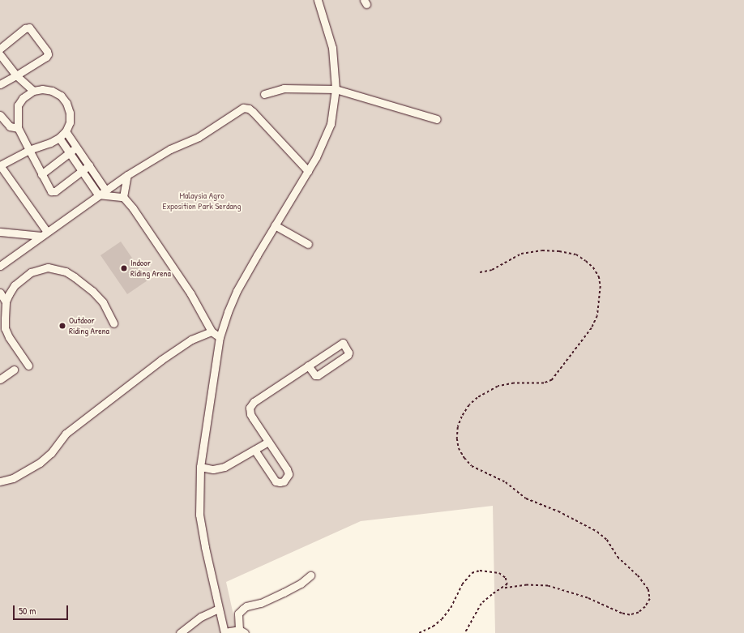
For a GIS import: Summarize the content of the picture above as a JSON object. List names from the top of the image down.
{
  "parks": ["Malaysia Agro Exposition Park Serdang"],
  "places": ["Indoor Riding Arena", "Outdoor Riding Arena"],
  "scale_bar": "50 m"
}
